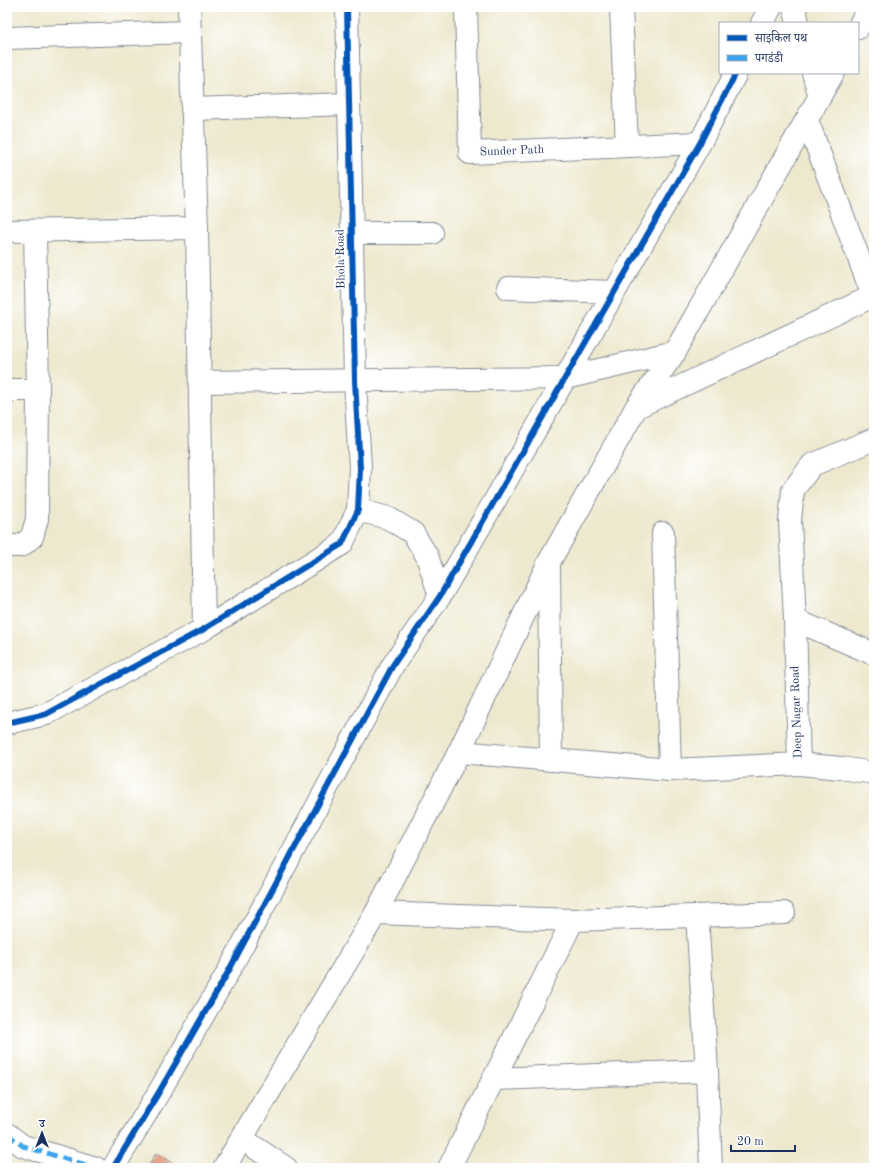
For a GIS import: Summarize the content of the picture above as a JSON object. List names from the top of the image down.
{
  "streets": {
    "street": ["Sunder Path", "Bhola Road", "Deep Nagar Road"]
  },
  "legend": ["साइकिल पथ", "पगडंडी"],
  "scale_bar": "20 m",
  "north": "top"
}
